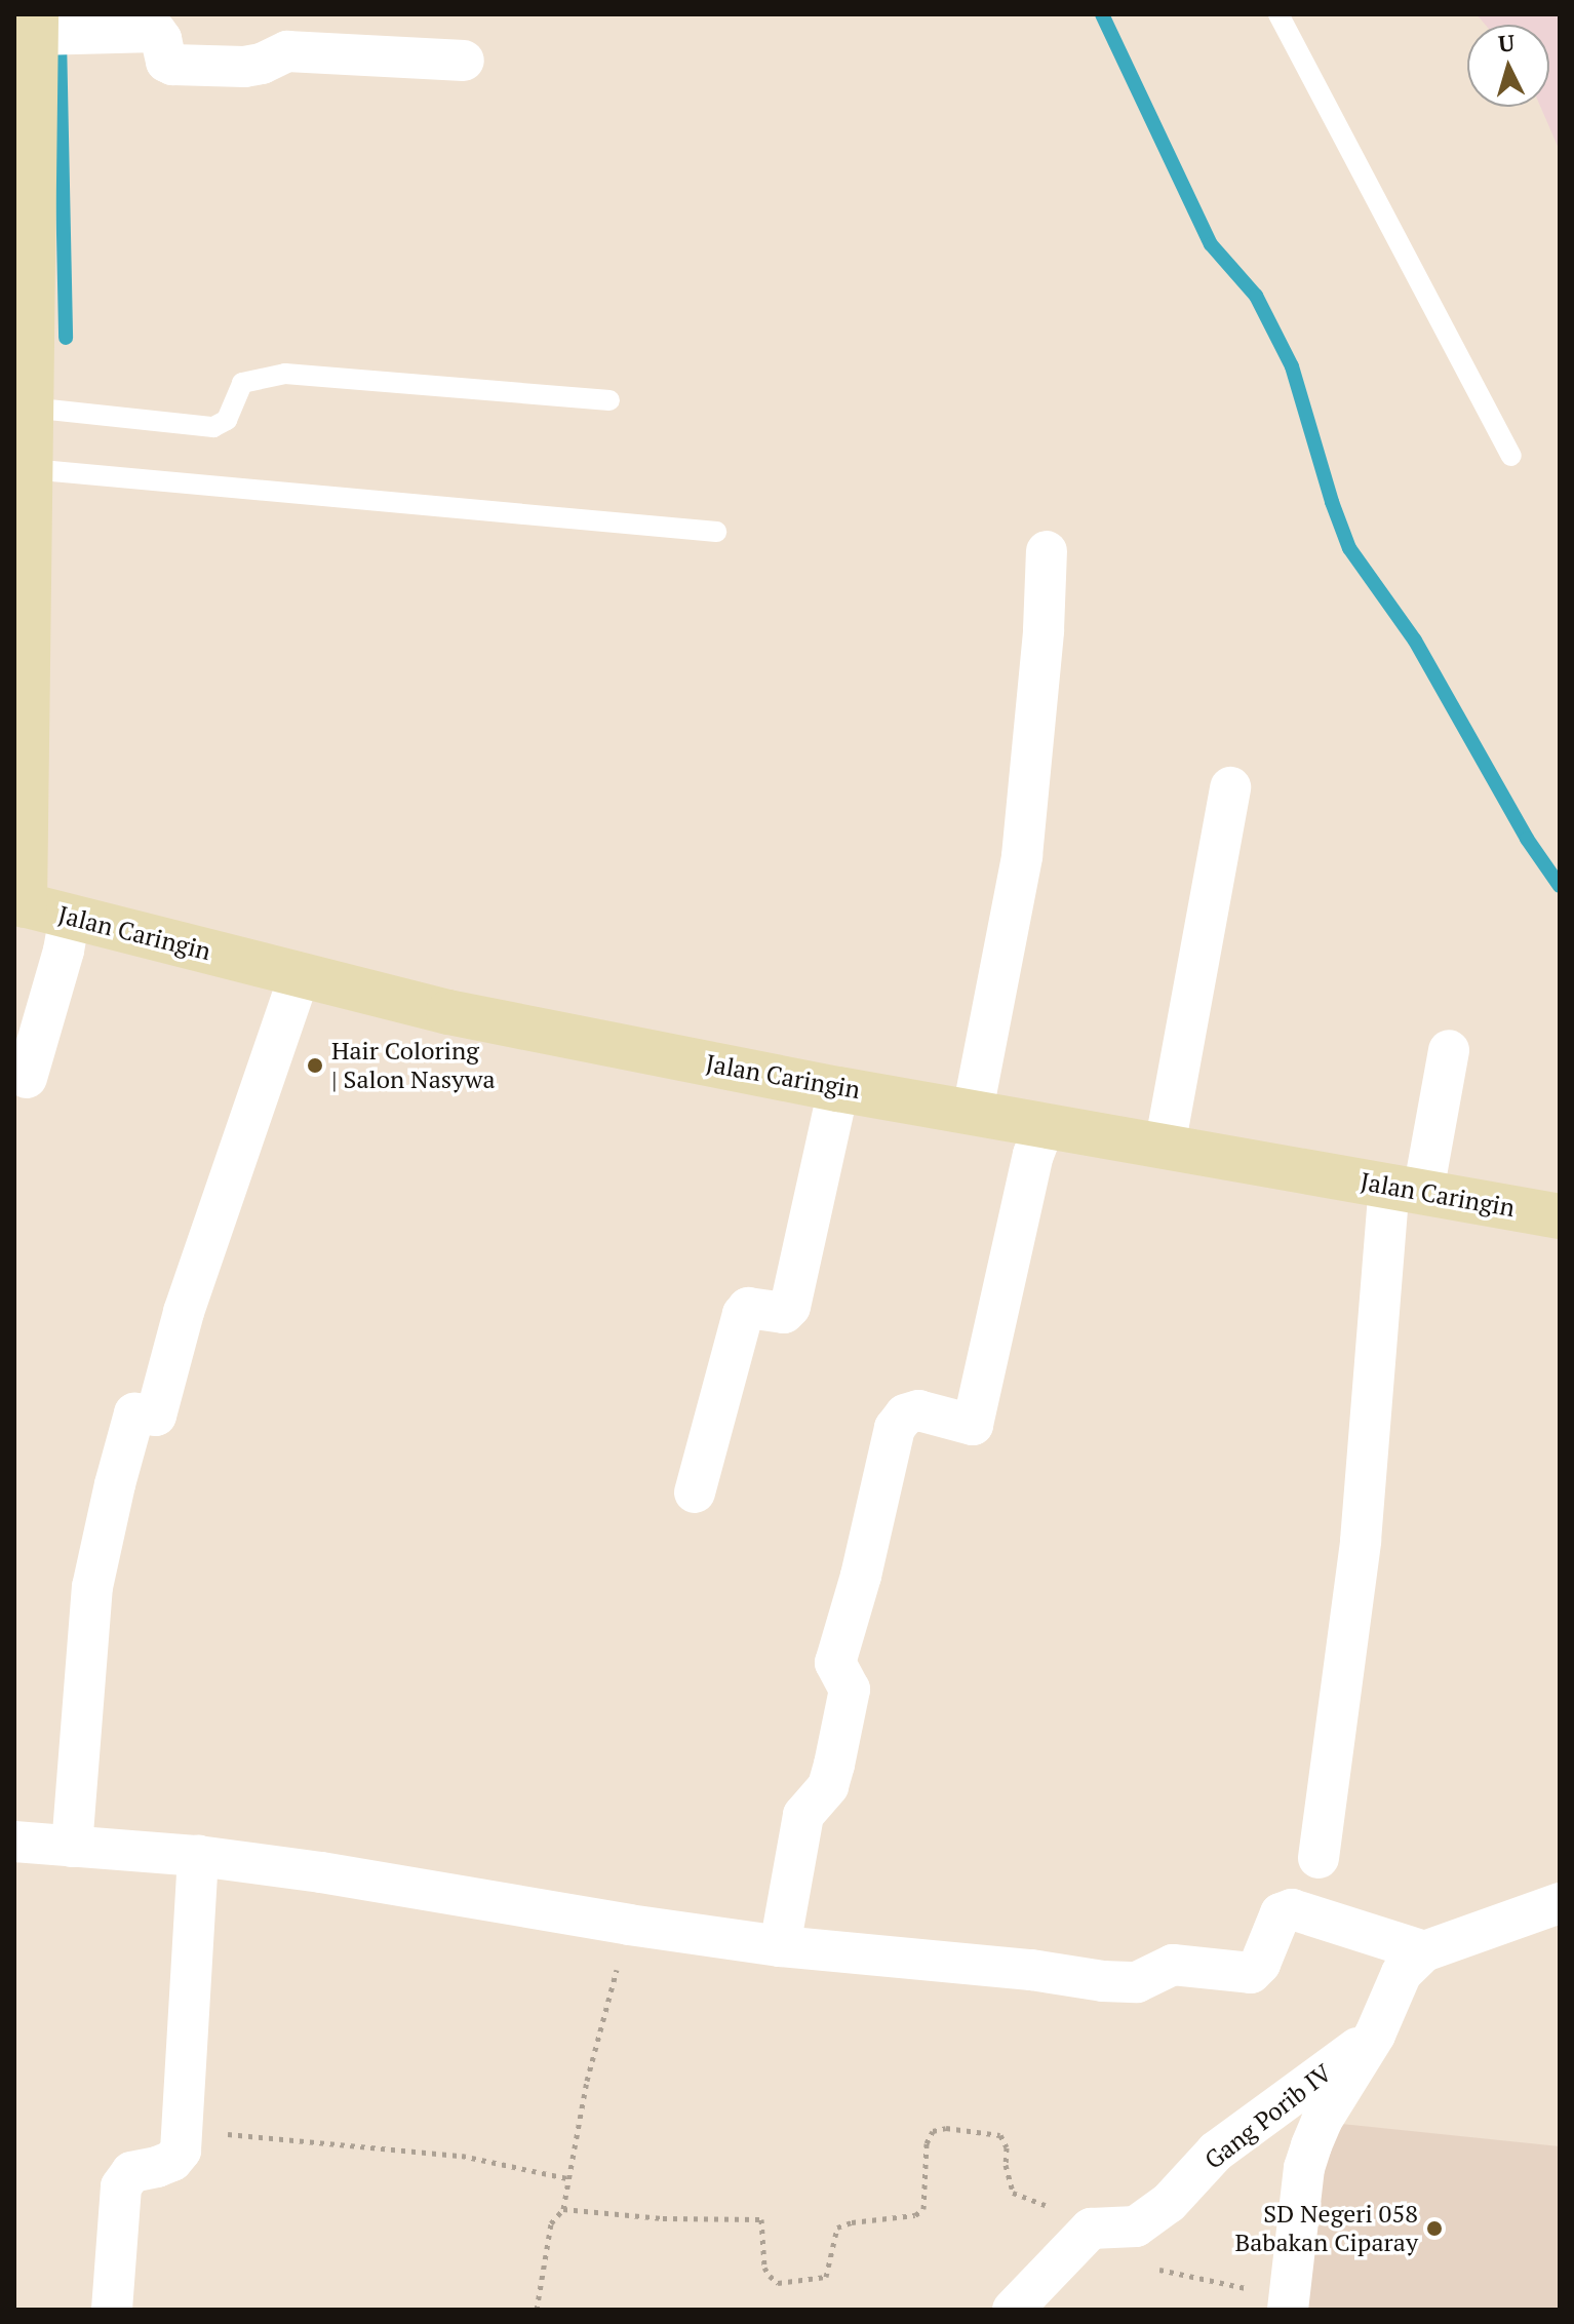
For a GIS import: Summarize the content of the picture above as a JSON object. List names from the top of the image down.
{
  "streets": {
    "main road": ["Jalan Caringin"],
    "street": ["Gang Porib IV"]
  },
  "places": ["Hair Coloring | Salon Nasywa", "SD Negeri 058 Babakan Ciparay"],
  "north": "top"
}
